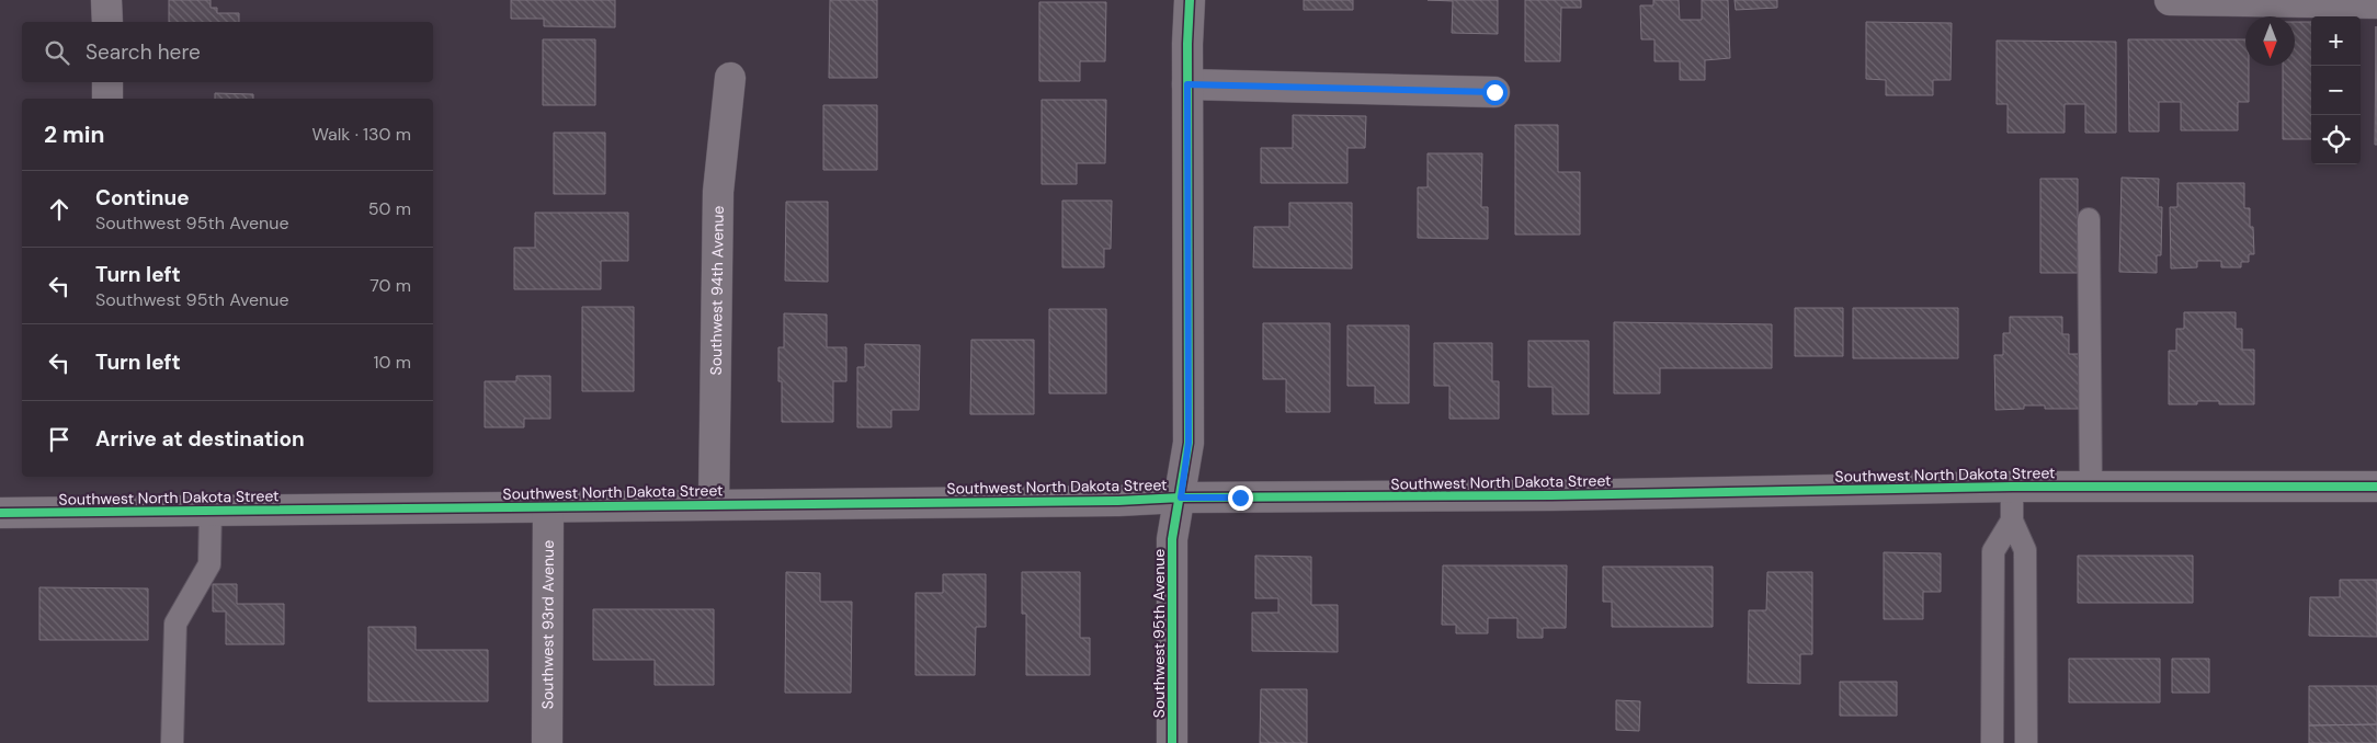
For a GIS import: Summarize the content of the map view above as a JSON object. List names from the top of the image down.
{
  "streets": {
    "street": [
      "Southwest 94th Avenue",
      "Southwest North Dakota Street",
      "Southwest 93rd Avenue",
      "Southwest 95th Avenue"
    ]
  },
  "crossings": [
    ["Southwest 94th Avenue", "Southwest North Dakota Street"],
    ["Southwest North Dakota Street", "Southwest 93rd Avenue"],
    ["Southwest North Dakota Street", "Southwest 95th Avenue"]
  ],
  "north": "bottom",
  "page": {
    "map_buttons": ["+", "−"],
    "search": "Search here",
    "heading": ["2 min", "Walk · 130 m"],
    "list": [
      ["Continue", "Southwest 95th Avenue", "50 m"],
      ["Turn left", "Southwest 95th Avenue", "70 m"],
      ["Turn left", "10 m"],
      "Arrive at destination"
    ]
  }
}
